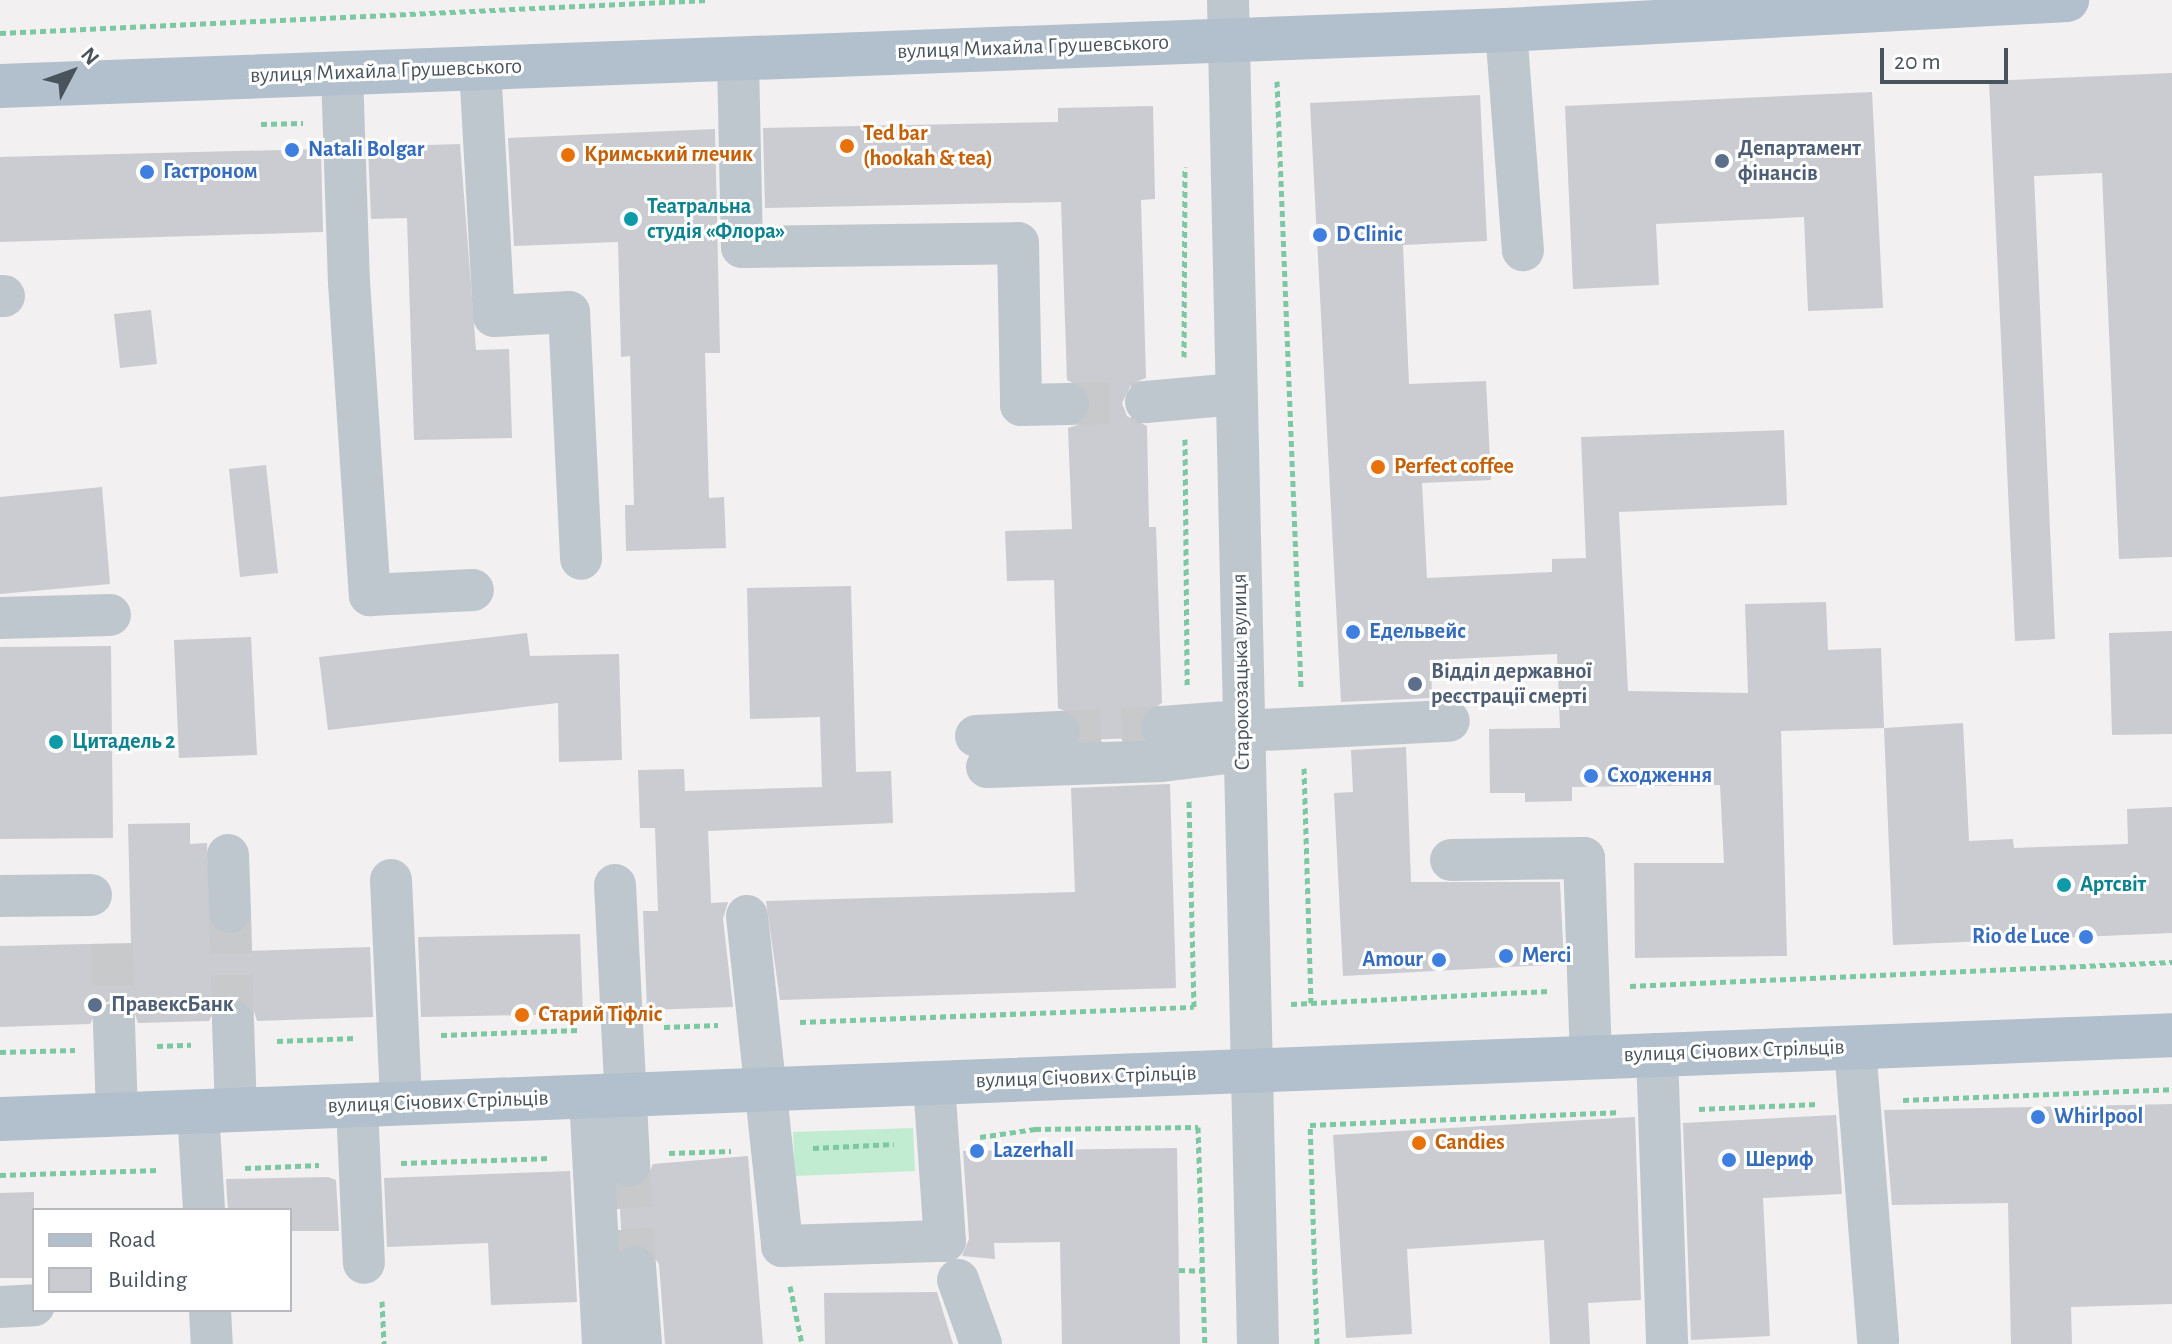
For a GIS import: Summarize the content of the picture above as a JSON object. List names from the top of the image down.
{
  "streets": {
    "main road": ["вулиця Михайла Грушевського", "вулиця Січових Стрільців"],
    "street": ["Старокозацька вулиця"]
  },
  "crossings": [
    ["вулиця Михайла Грушевського", "Старокозацька вулиця"],
    ["Старокозацька вулиця", "вулиця Січових Стрільців"]
  ],
  "places": [
    "Ted bar (hookah & tea)",
    "Natali Bolgar",
    "Кримський глечик",
    "Департамент фінансів",
    "Гастроном",
    "Театральна студія «Флора»",
    "D Clinic",
    "Perfect coffee",
    "Едельвейс",
    "Відділ державної реєстрації смерті",
    "Цитадель 2",
    "Сходження",
    "Артсвіт",
    "Rio de Luce",
    "Merci",
    "Amour",
    "ПравексБанк",
    "Старий Тіфліс",
    "Whirlpool",
    "Candies",
    "Lazerhall",
    "Шериф"
  ],
  "legend": ["Road", "Building"],
  "scale_bar": "20 m",
  "north": "top right"
}
